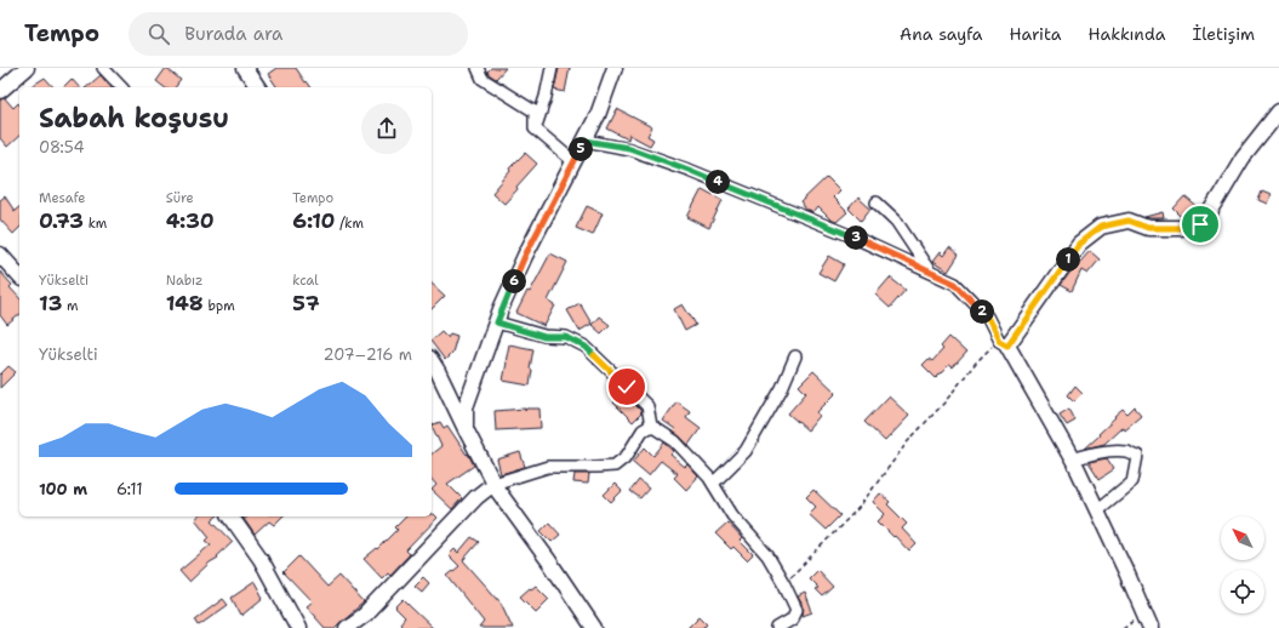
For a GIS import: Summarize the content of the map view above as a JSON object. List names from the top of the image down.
{
  "north": "top left",
  "page": {
    "header": "Tempo",
    "search": "Burada ara",
    "nav": [
      "Ana sayfa",
      "Harita",
      "Hakkında",
      "İletişim"
    ],
    "heading": ["Sabah koşusu", "08:54"],
    "pins": [
      "5",
      "4",
      "3",
      "1",
      "6",
      "2"
    ],
    "stats": [
      ["Mesafe", "0.73 km"],
      ["Süre", "4:30"],
      ["Tempo", "6:10 /km"],
      ["Yükselti", "13 m"],
      ["Nabız", "148 bpm"],
      ["kcal", "57"]
    ],
    "chart": ["Yükselti", "207–216 m"],
    "list": [
      {
        "name": "100 m",
        "note": "6:11"
      }
    ]
  }
}
